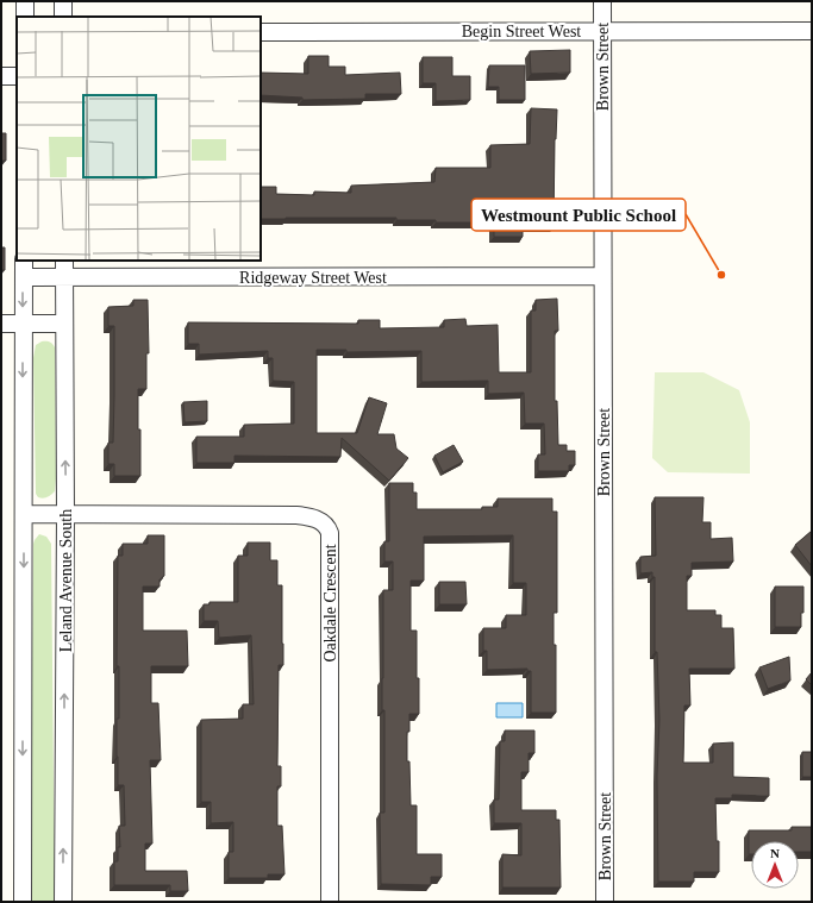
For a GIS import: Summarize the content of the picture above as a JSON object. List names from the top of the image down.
{
  "streets": {
    "street": [
      "Begin Street West",
      "Brown Street",
      "Ridgeway Street West",
      "Leland Avenue South",
      "Oakdale Crescent"
    ]
  },
  "crossings": [
    ["Begin Street West", "Brown Street"],
    ["Brown Street", "Ridgeway Street West"],
    ["Ridgeway Street West", "Leland Avenue South"],
    ["Leland Avenue South", "Oakdale Crescent"]
  ],
  "places": ["Westmount Public School"],
  "north": "top"
}
